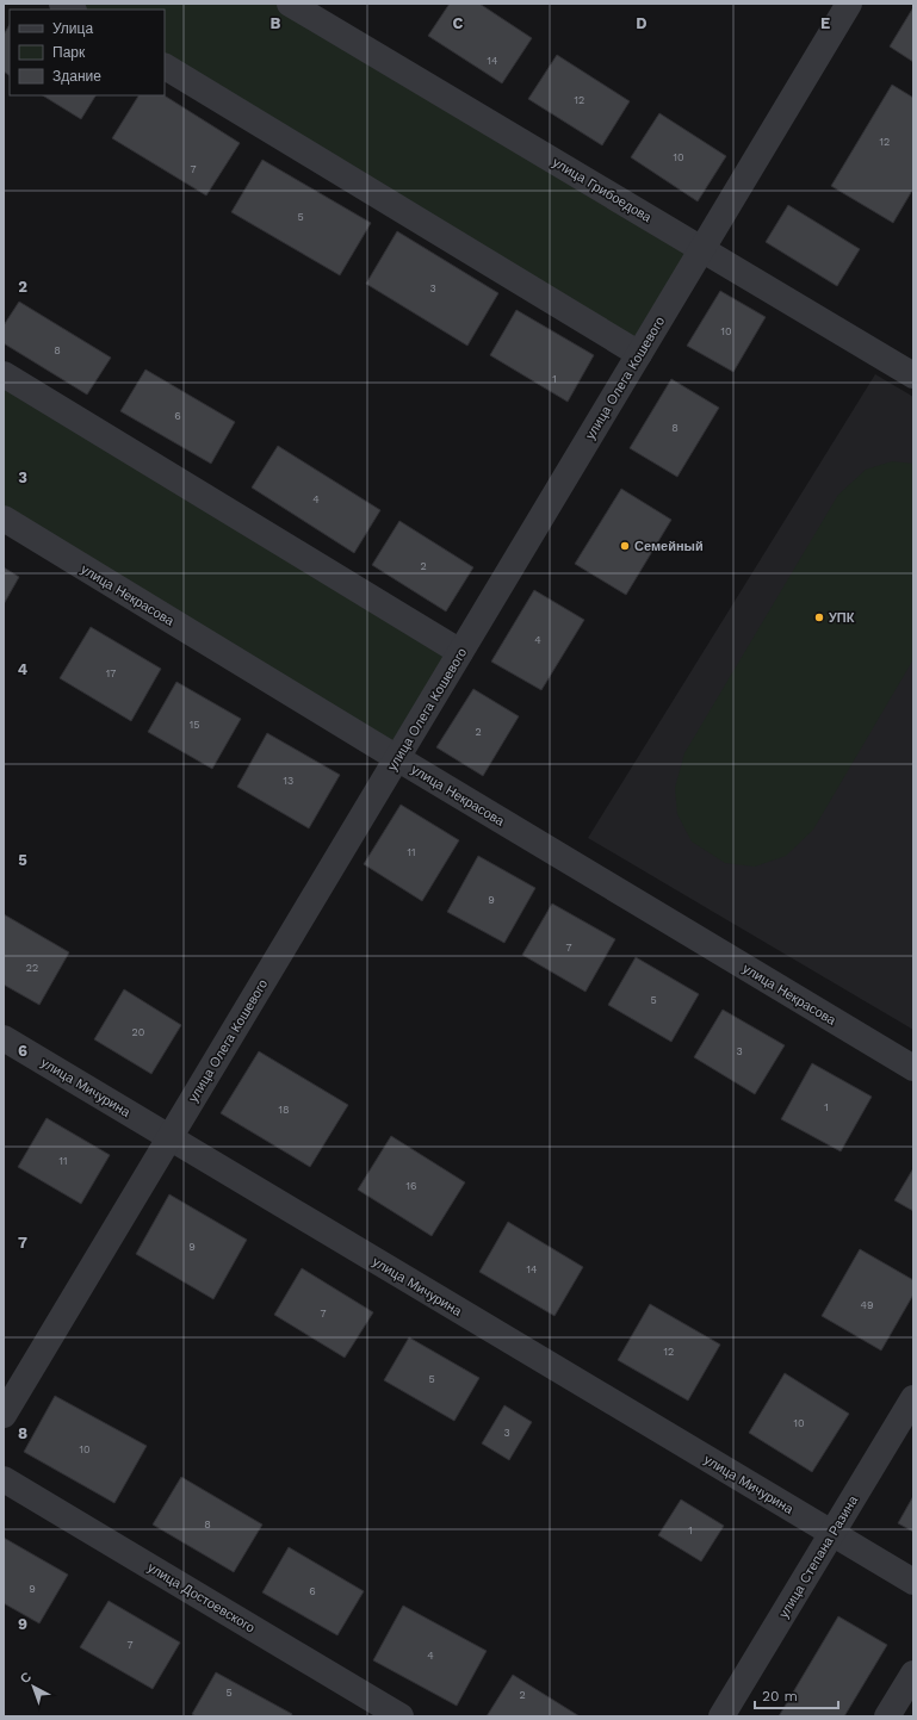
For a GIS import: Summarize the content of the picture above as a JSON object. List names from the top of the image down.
{
  "streets": {
    "street": [
      "улица Грибоедова",
      "улица Олега Кошевого",
      "улица Некрасова",
      "улица Мичурина",
      "улица Степана Разина",
      "улица Достоевского"
    ]
  },
  "crossings": [
    ["улица Грибоедова", "улица Олега Кошевого"],
    ["улица Олега Кошевого", "улица Некрасова"],
    ["улица Олега Кошевого", "улица Мичурина"],
    ["улица Мичурина", "улица Степана Разина"]
  ],
  "places": ["Семейный", "УПК"],
  "house_numbers": [
    "14",
    "12",
    "12",
    "10",
    "7",
    "5",
    "3",
    "10",
    "8",
    "1",
    "6",
    "8",
    "4",
    "2",
    "4",
    "17",
    "15",
    "2",
    "13",
    "11",
    "9",
    "7",
    "22",
    "5",
    "20",
    "3",
    "1",
    "18",
    "11",
    "16",
    "9",
    "14",
    "49",
    "7",
    "12",
    "5",
    "10",
    "3",
    "10",
    "8",
    "1",
    "9",
    "6",
    "7",
    "4",
    "5",
    "2"
  ],
  "legend": ["Улица", "Парк", "Здание"],
  "scale_bar": "20 m",
  "north": "top left",
  "grid": {
    "columns": [
      "B",
      "C",
      "D",
      "E"
    ],
    "rows": [
      "2",
      "3",
      "4",
      "5",
      "6",
      "7",
      "8",
      "9"
    ]
  }
}
